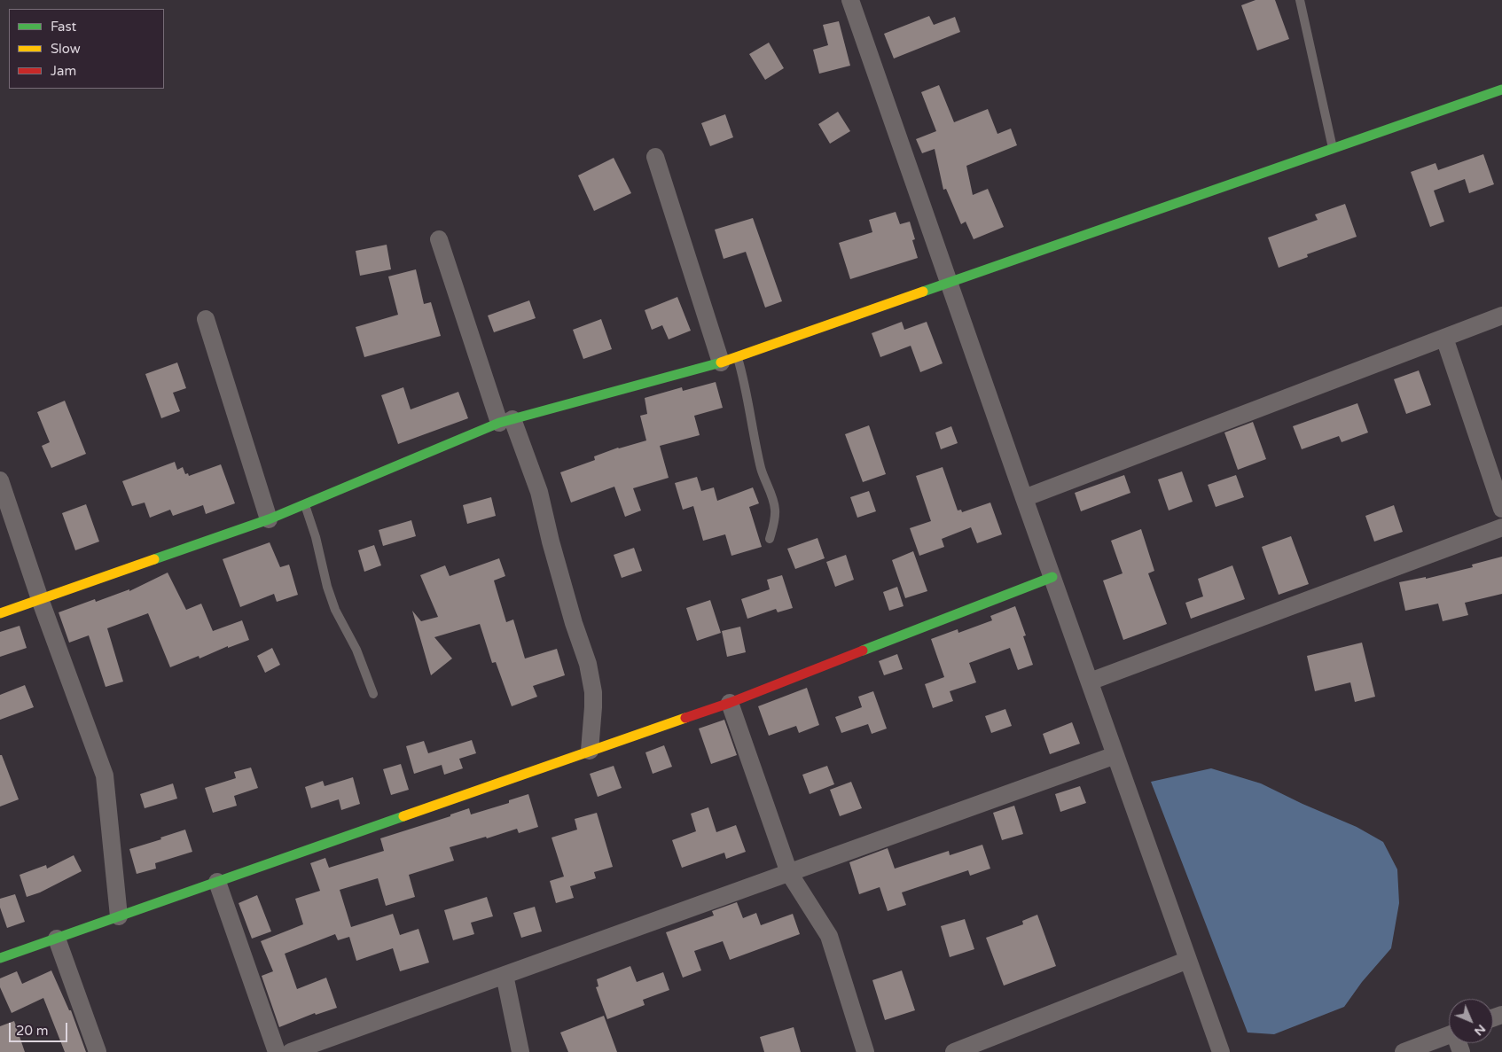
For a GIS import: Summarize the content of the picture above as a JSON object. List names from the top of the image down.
{
  "legend": ["Fast", "Slow", "Jam"],
  "scale_bar": "20 m",
  "north": "bottom right"
}
